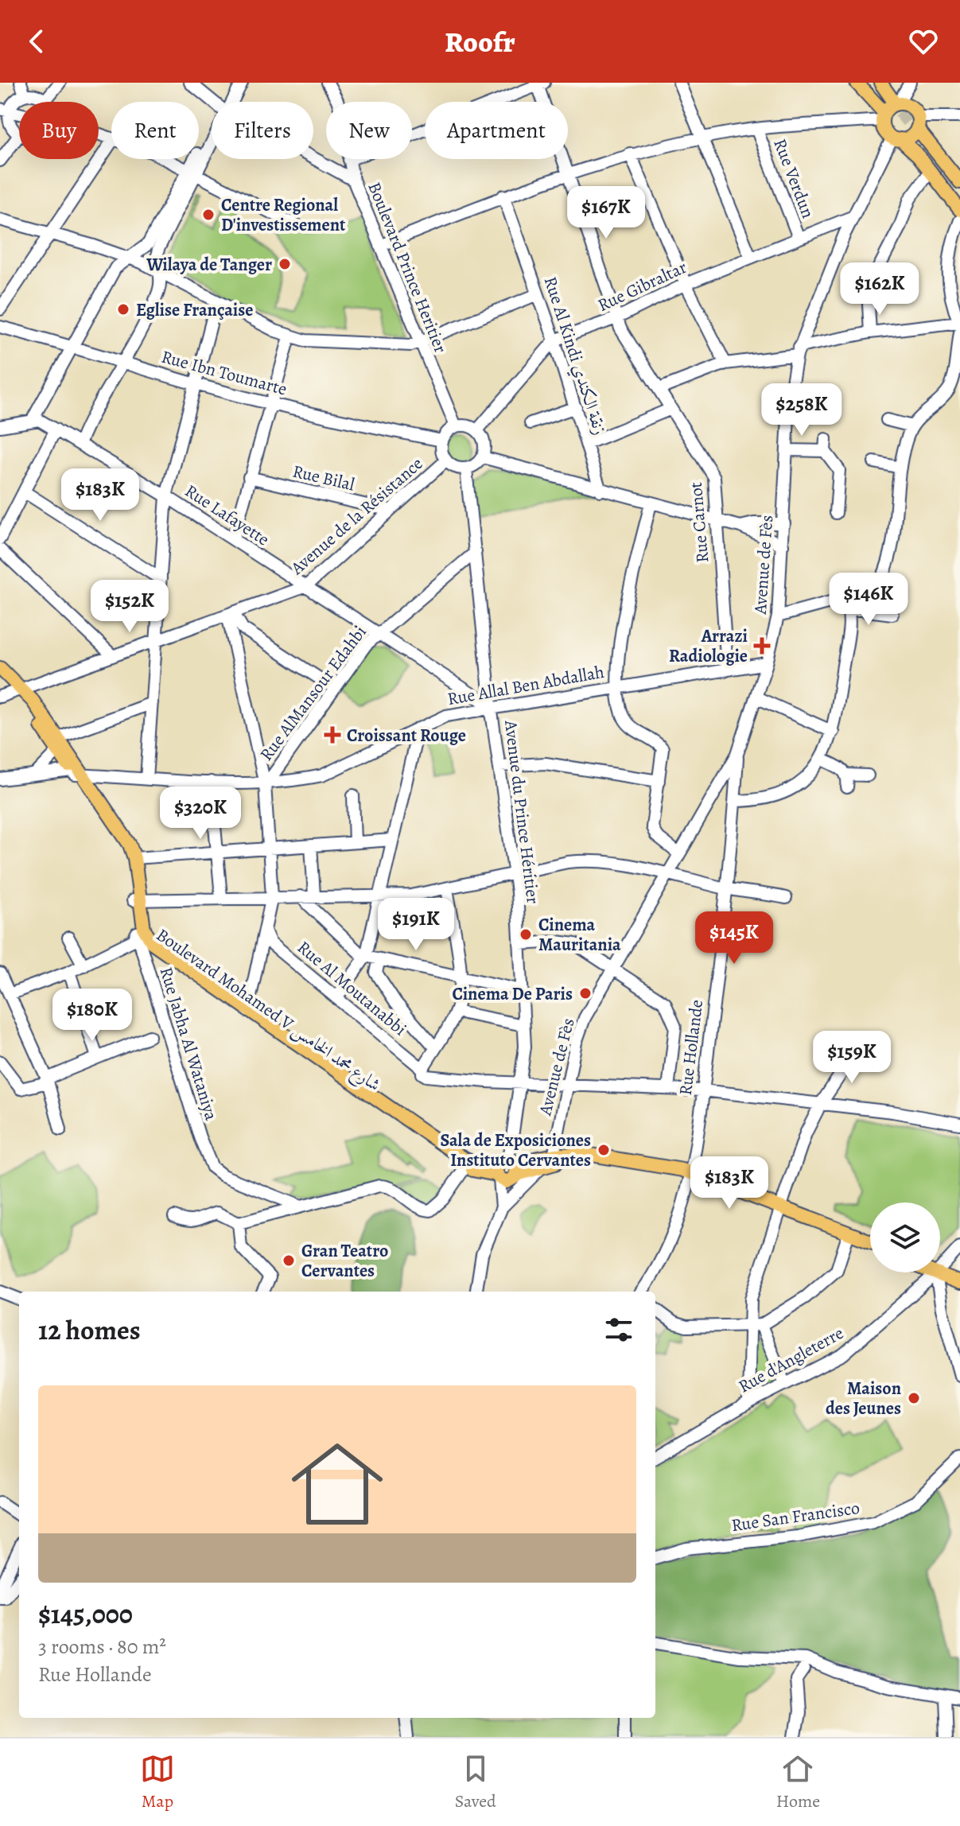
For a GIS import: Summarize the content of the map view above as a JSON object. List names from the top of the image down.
{
  "streets": {
    "main road": ["Boulevard Mohamed V شارع محمد الخامس"],
    "street": [
      "Rue Verdun",
      "Boulevard Prince Heritier",
      "Rue Gibraltar",
      "Rue Al Kindi زنقة الكندي",
      "Rue Ibn Toumarte",
      "Rue Bilal",
      "Rue Lafayette",
      "Avenue de la Résistance",
      "Rue Carnot",
      "Avenue de Fès",
      "Rue Allal Ben Abdallah",
      "Rue AlMansour Edahbi",
      "Avenue du Prince Héritier",
      "Rue Al Moutanabbi",
      "Rue Jabha Al Wataniya",
      "Rue Hollande",
      "Rue d'Angleterre",
      "Rue San Francisco"
    ]
  },
  "crossings": [
    ["Rue Verdun", "Rue Gibraltar"],
    ["Boulevard Prince Heritier", "Rue Gibraltar"],
    ["Boulevard Prince Heritier", "Rue Ibn Toumarte"],
    ["Boulevard Prince Heritier", "Avenue de la Résistance"],
    ["Boulevard Prince Heritier", "Avenue du Prince Héritier"],
    ["Rue Gibraltar", "Rue Al Kindi زنقة الكندي"],
    ["Rue Gibraltar", "Rue Ibn Toumarte"],
    ["Rue Gibraltar", "Avenue de la Résistance"],
    ["Rue Gibraltar", "Rue Carnot"],
    ["Rue Gibraltar", "Avenue de Fès"],
    ["Rue Gibraltar", "Avenue du Prince Héritier"],
    ["Rue Ibn Toumarte", "Avenue de la Résistance"],
    ["Rue Ibn Toumarte", "Avenue du Prince Héritier"],
    ["Rue Bilal", "Avenue de la Résistance"],
    ["Rue Lafayette", "Avenue de la Résistance"],
    ["Rue Lafayette", "Rue Allal Ben Abdallah"],
    ["Rue Lafayette", "Rue AlMansour Edahbi"],
    ["Rue Lafayette", "Avenue du Prince Héritier"],
    ["Avenue de la Résistance", "Avenue du Prince Héritier"],
    ["Avenue de la Résistance", "Boulevard Mohamed V شارع محمد الخامس"],
    ["Rue Carnot", "Rue Allal Ben Abdallah"],
    ["Avenue de Fès", "Rue Allal Ben Abdallah"],
    ["Avenue de Fès", "Rue Al Moutanabbi"],
    ["Avenue de Fès", "Rue Hollande"],
    ["Rue Allal Ben Abdallah", "Rue AlMansour Edahbi"],
    ["Rue Allal Ben Abdallah", "Avenue du Prince Héritier"],
    ["Rue Allal Ben Abdallah", "Boulevard Mohamed V شارع محمد الخامس"],
    ["Rue AlMansour Edahbi", "Avenue du Prince Héritier"],
    ["Avenue du Prince Héritier", "Rue Al Moutanabbi"],
    ["Rue Al Moutanabbi", "Rue Hollande"],
    ["Boulevard Mohamed V شارع محمد الخامس", "Rue Jabha Al Wataniya"]
  ],
  "places": {
    "other": [
      "Centre Regional D'investissement",
      "Wilaya de Tanger",
      "Eglise Française",
      "Cinema Mauritania",
      "Cinema De Paris",
      "Sala de Exposiciones Instituto Cervantes",
      "Gran Teatro Cervantes",
      "Maison des Jeunes"
    ],
    "health": ["Arrazi Radiologie", "Croissant Rouge"]
  },
  "page": {
    "header": "Roofr",
    "chip": [
      "Buy",
      "Rent",
      "Filters",
      "New",
      "Apartment"
    ],
    "price": [
      "$167K",
      "$162K",
      "$258K",
      "$183K",
      "$146K",
      "$152K",
      "$320K",
      "$191K",
      "$145K",
      "$180K",
      "$159K",
      "$183K"
    ],
    "heading": "12 homes",
    "list": [
      {
        "name": "$145,000",
        "note": "3 rooms · 80 m² · Rue Hollande"
      }
    ],
    "tabs": ["Map", "Saved", "Home"]
  }
}
